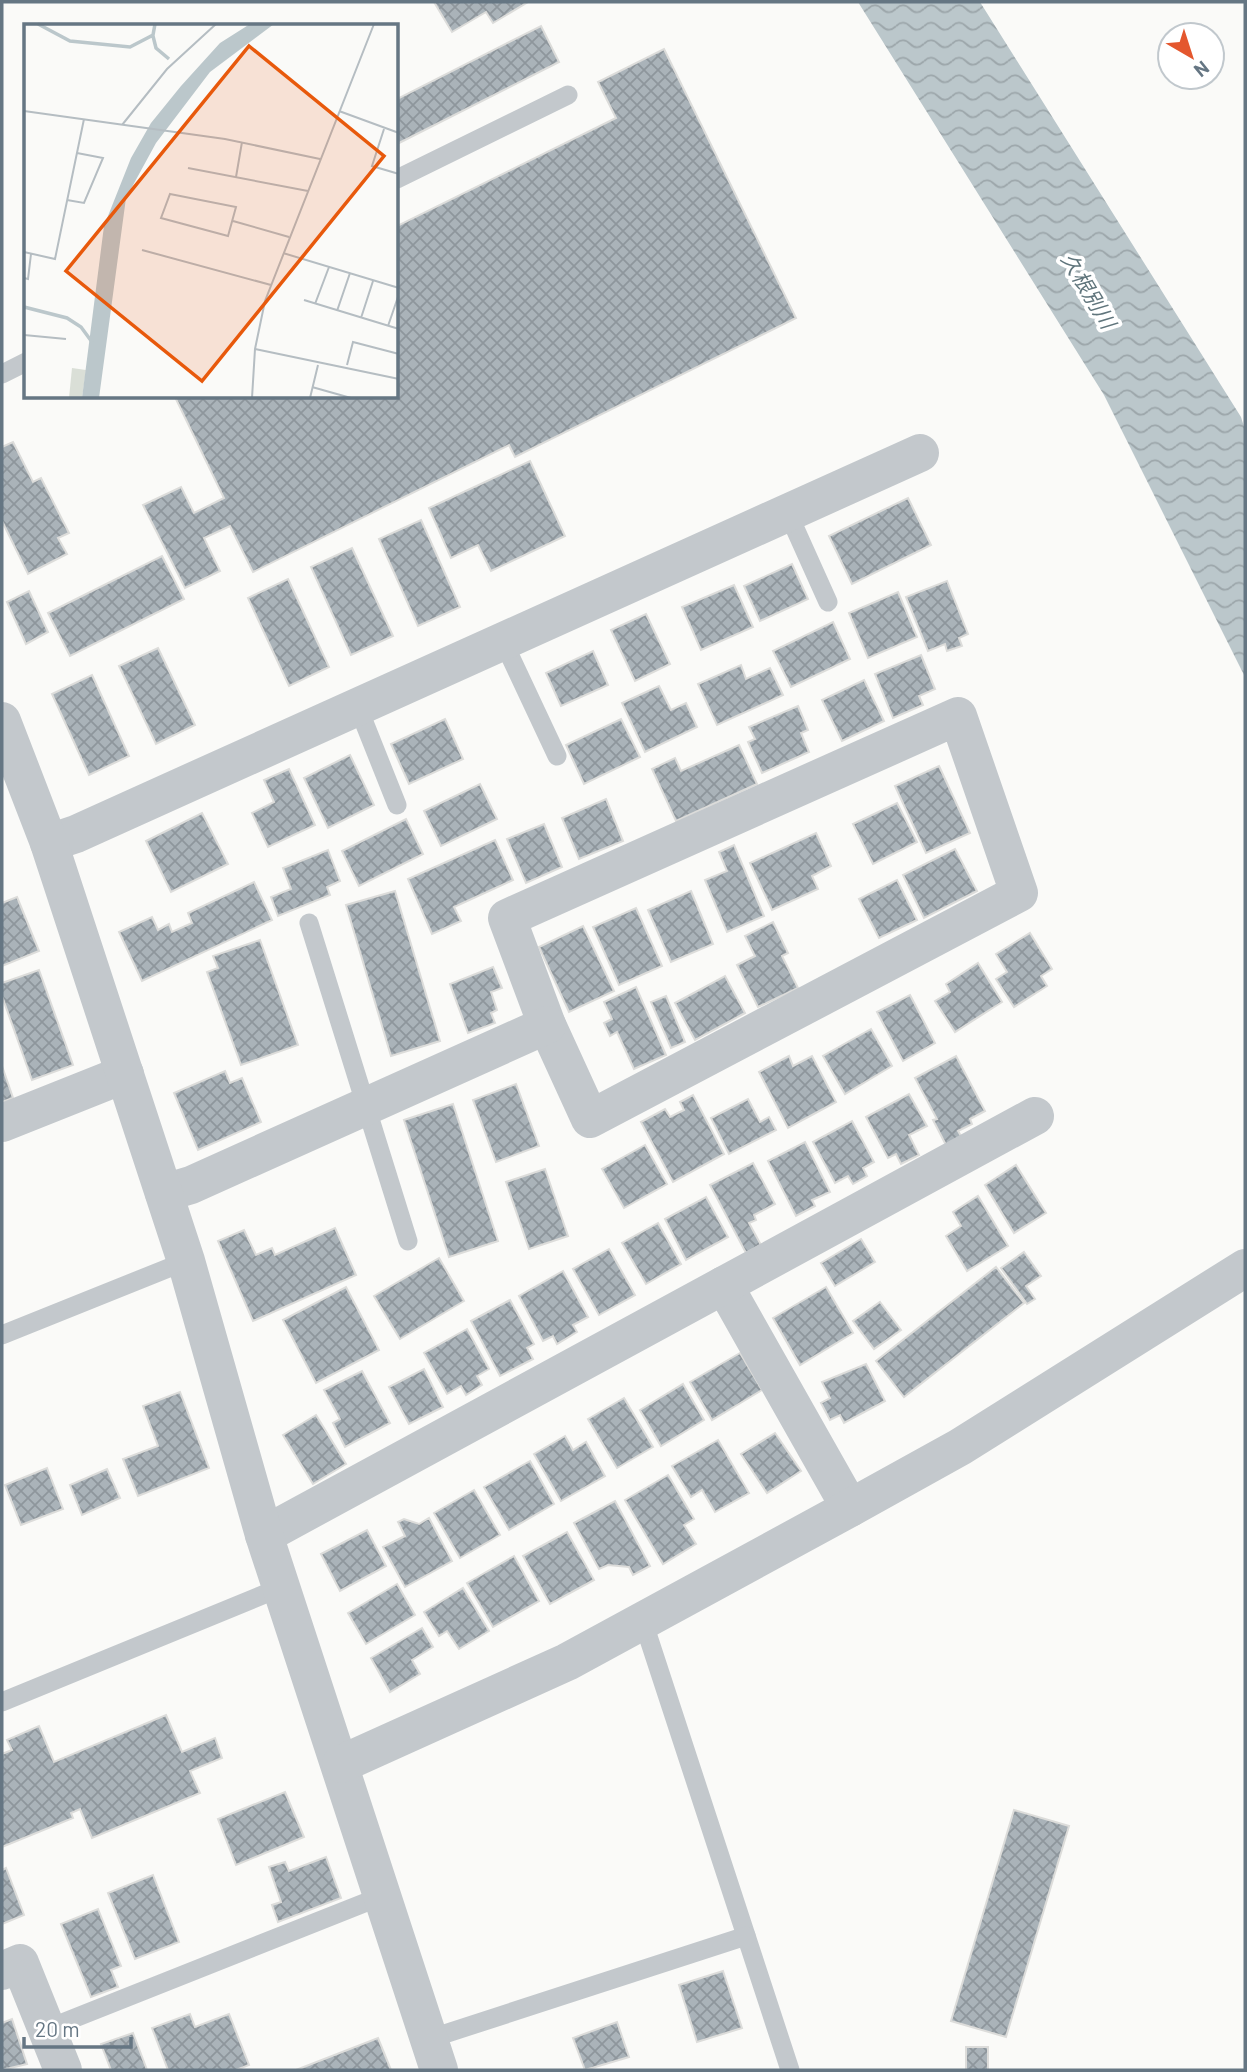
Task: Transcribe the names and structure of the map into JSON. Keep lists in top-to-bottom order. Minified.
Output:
{"water":["久根別川"],"scale_bar":"20 m","north":"bottom right"}
